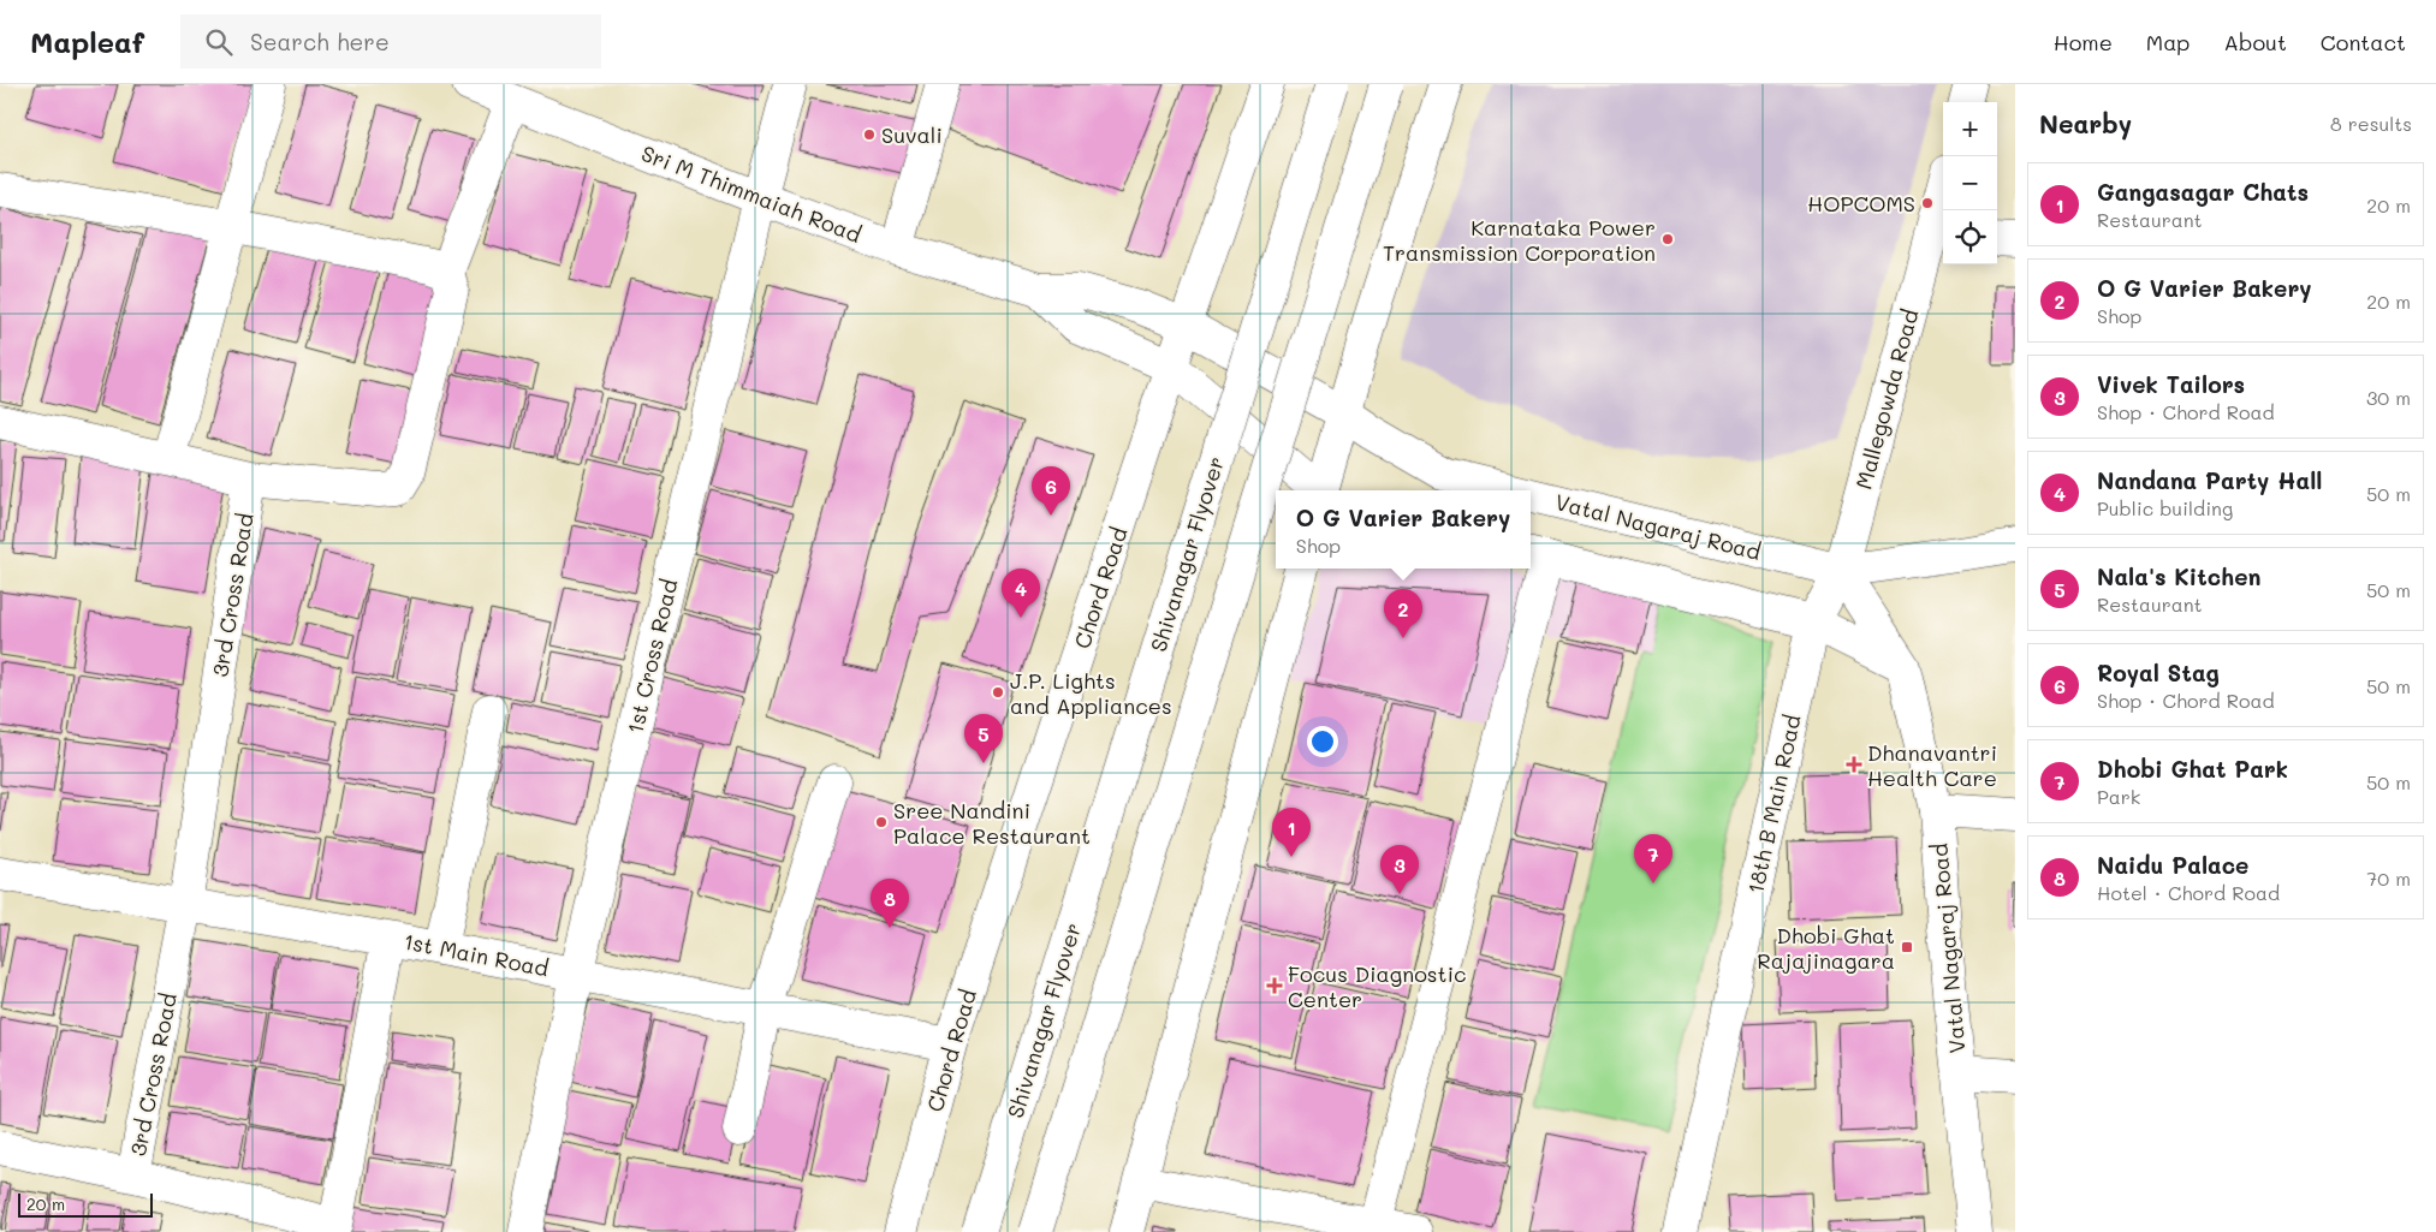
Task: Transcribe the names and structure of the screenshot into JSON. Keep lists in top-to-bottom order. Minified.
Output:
{"streets":{"street":["Sri M Thimmaiah Road","Mallegowda Road","Vatal Nagaraj Road","Shivanagar Flyover","Chord Road","3rd Cross Road","1st Cross Road","18th B Main Road","1st Main Road"]},"crossings":[["Sri M Thimmaiah Road","Vatal Nagaraj Road"],["Sri M Thimmaiah Road","Chord Road"],["Sri M Thimmaiah Road","1st Cross Road"],["Mallegowda Road","Vatal Nagaraj Road"],["Mallegowda Road","18th B Main Road"],["Vatal Nagaraj Road","Chord Road"],["Chord Road","1st Main Road"],["3rd Cross Road","1st Main Road"],["1st Cross Road","1st Main Road"]],"places":{"other":["Suvali","HOPCOMS","Karnataka Power Transmission Corporation","J.P. Lights and Appliances","Sree Nandini Palace Restaurant"],"health":["Dhanavantri Health Care","Focus Diagnostic Center"],"transit":["Dhobi Ghat Rajajinagara"]},"scale_bar":"20 m","page":{"header":"Mapleaf","search":"Search here","nav":["Home","Map","About","Contact"],"heading":["Nearby","8 results"],"map_buttons":["+","−"],"list":[{"mark":"1","name":"Gangasagar Chats","note":"Restaurant","value":"20 m"},{"mark":"2","name":"O G Varier Bakery","note":"Shop","value":"20 m"},{"mark":"3","name":"Vivek Tailors","note":"Shop · Chord Road","value":"30 m"},{"mark":"4","name":"Nandana Party Hall","note":"Public building","value":"50 m"},{"mark":"5","name":"Nala's Kitchen","note":"Restaurant","value":"50 m"},{"mark":"6","name":"Royal Stag","note":"Shop · Chord Road","value":"50 m"},{"mark":"7","name":"Dhobi Ghat Park","note":"Park","value":"50 m"},{"mark":"8","name":"Naidu Palace","note":"Hotel · Chord Road","value":"70 m"}],"pins":["6","4","2","5","1","7","3","8"],"popup":["O G Varier Bakery","Shop"],"scale":"20 m"}}
